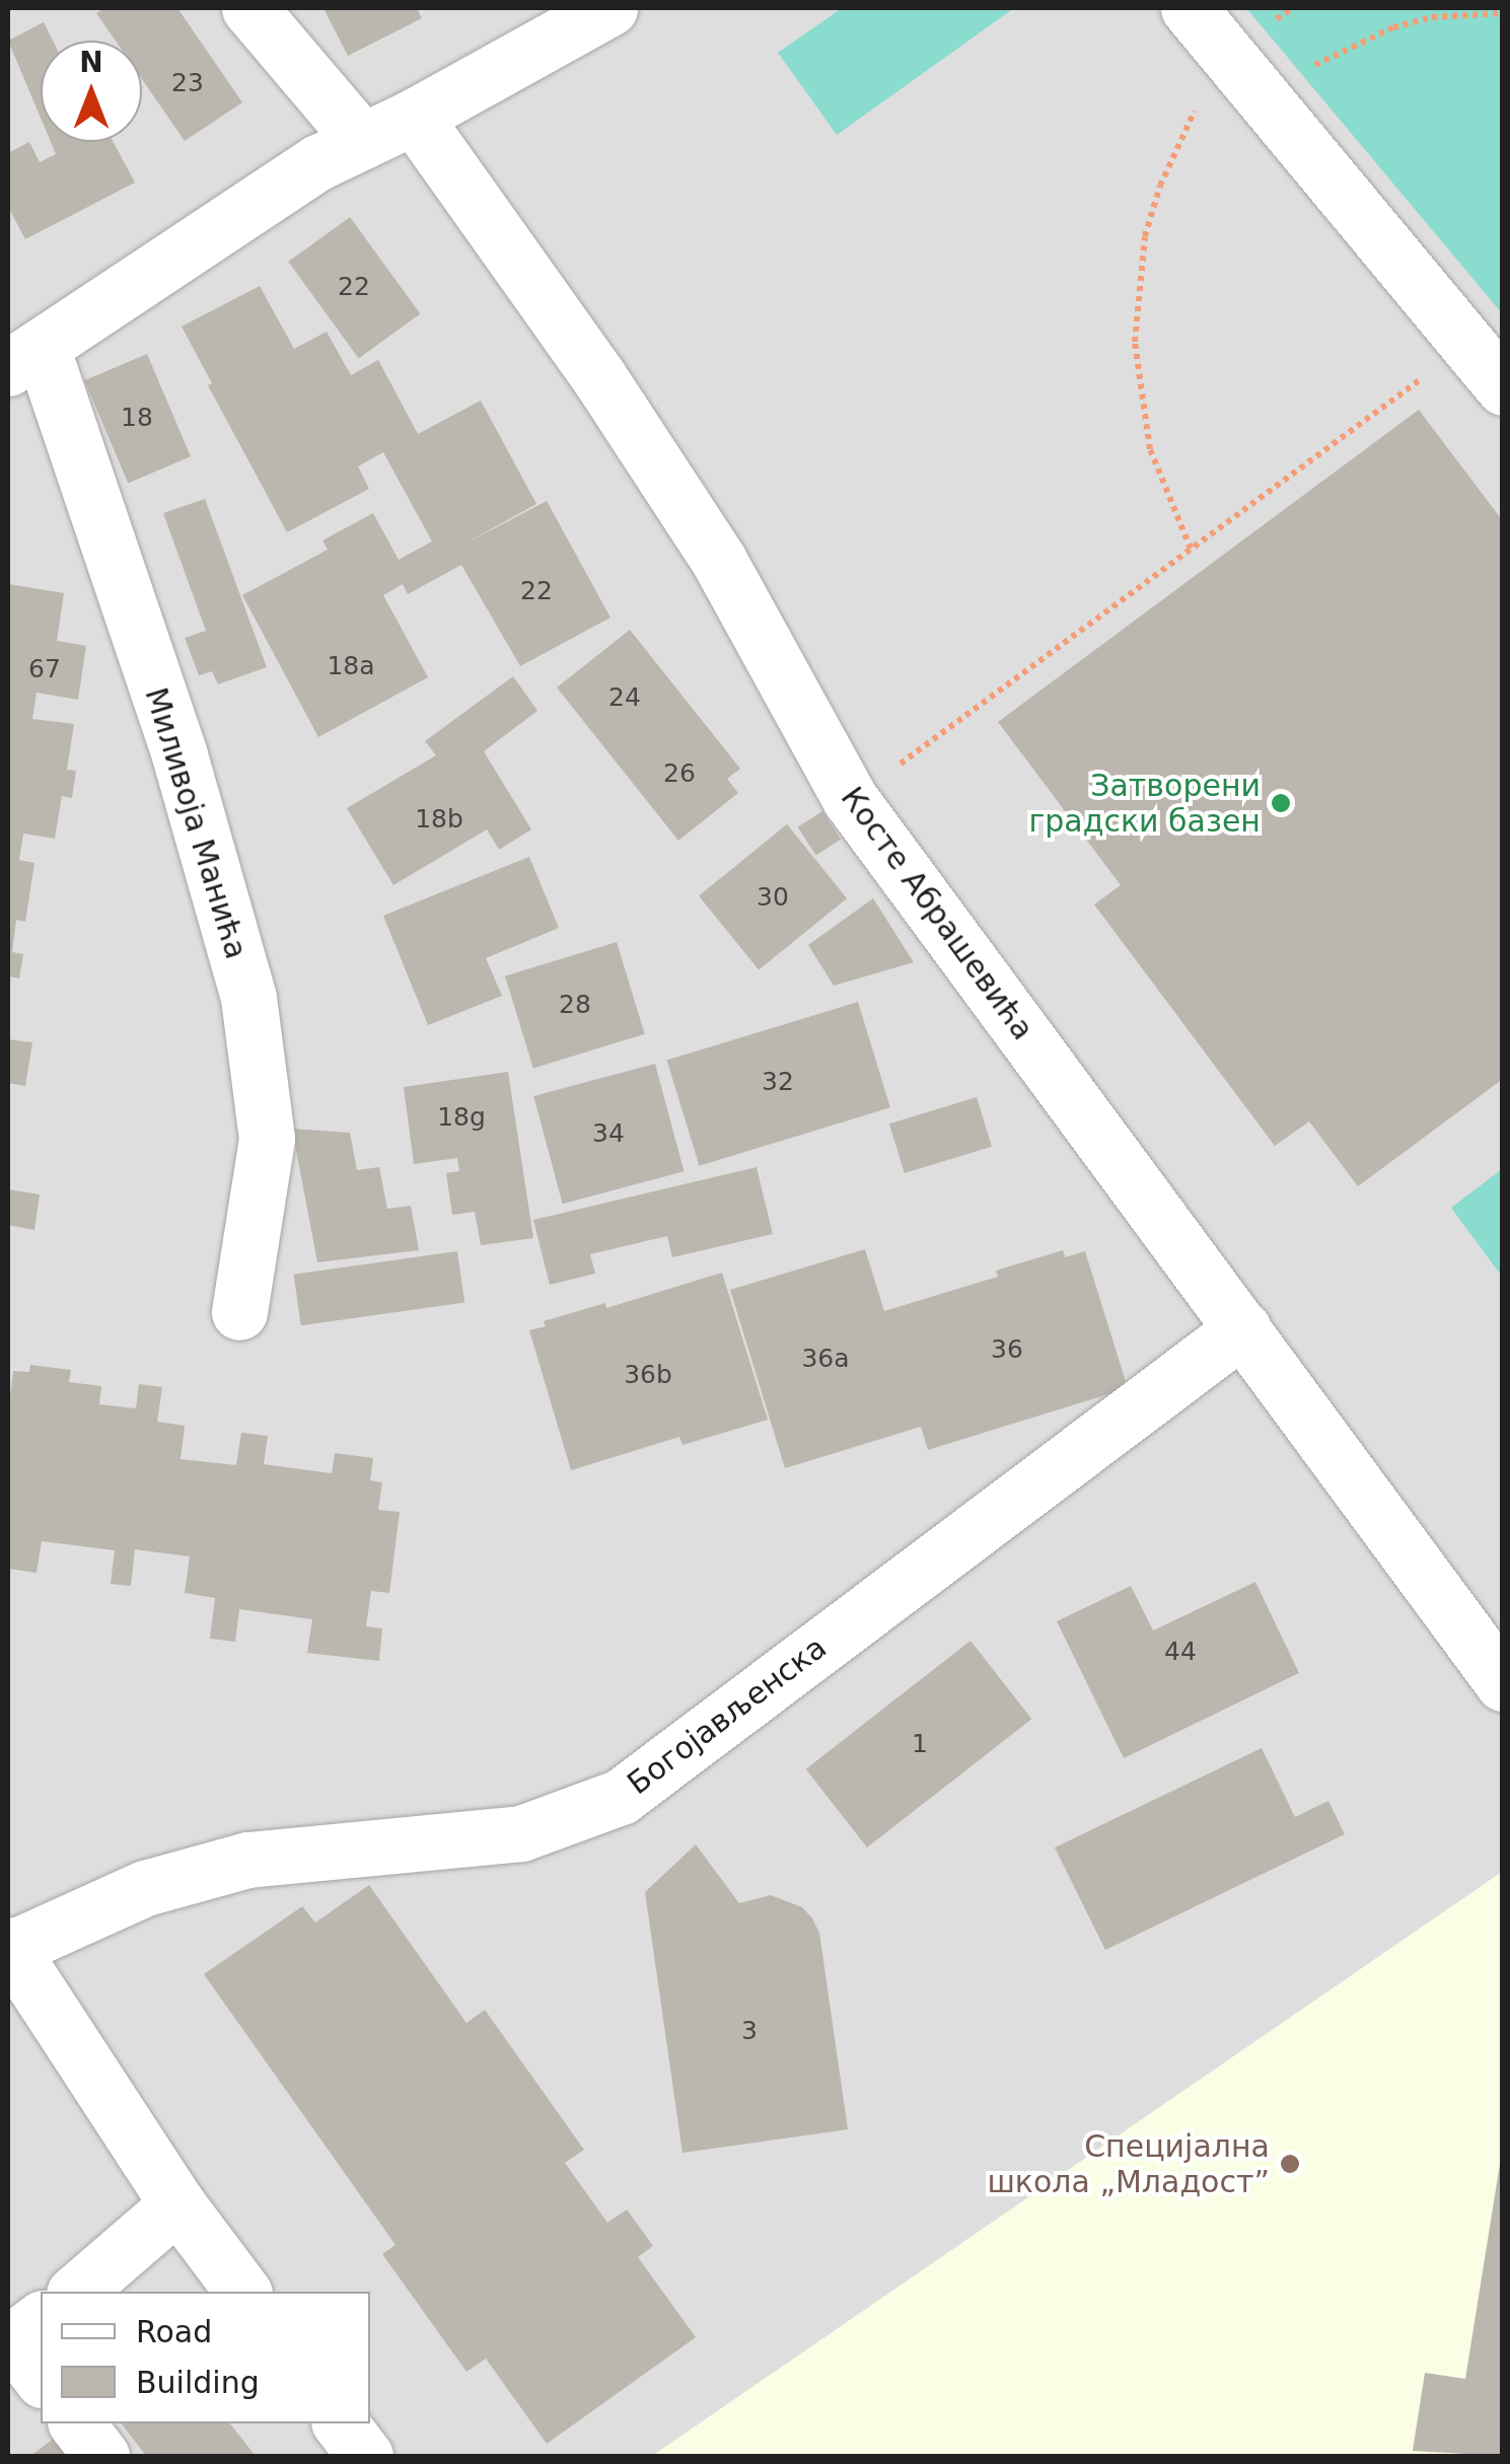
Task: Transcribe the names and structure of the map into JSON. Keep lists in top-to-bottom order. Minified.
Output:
{"streets":{"street":["Миливоја Манића","Косте Абрашевића","Богојављенска"]},"crossings":[["Миливоја Манића","Косте Абрашевића"],["Косте Абрашевића","Богојављенска"]],"places":["Затворени градски базен","Специјална школа „Младост”"],"house_numbers":["23","22","18","22","18a","67","24","26","18b","30","28","32","18g","34","36","36a","36b","44","1","3"],"legend":["Road","Building"],"north":"top"}
